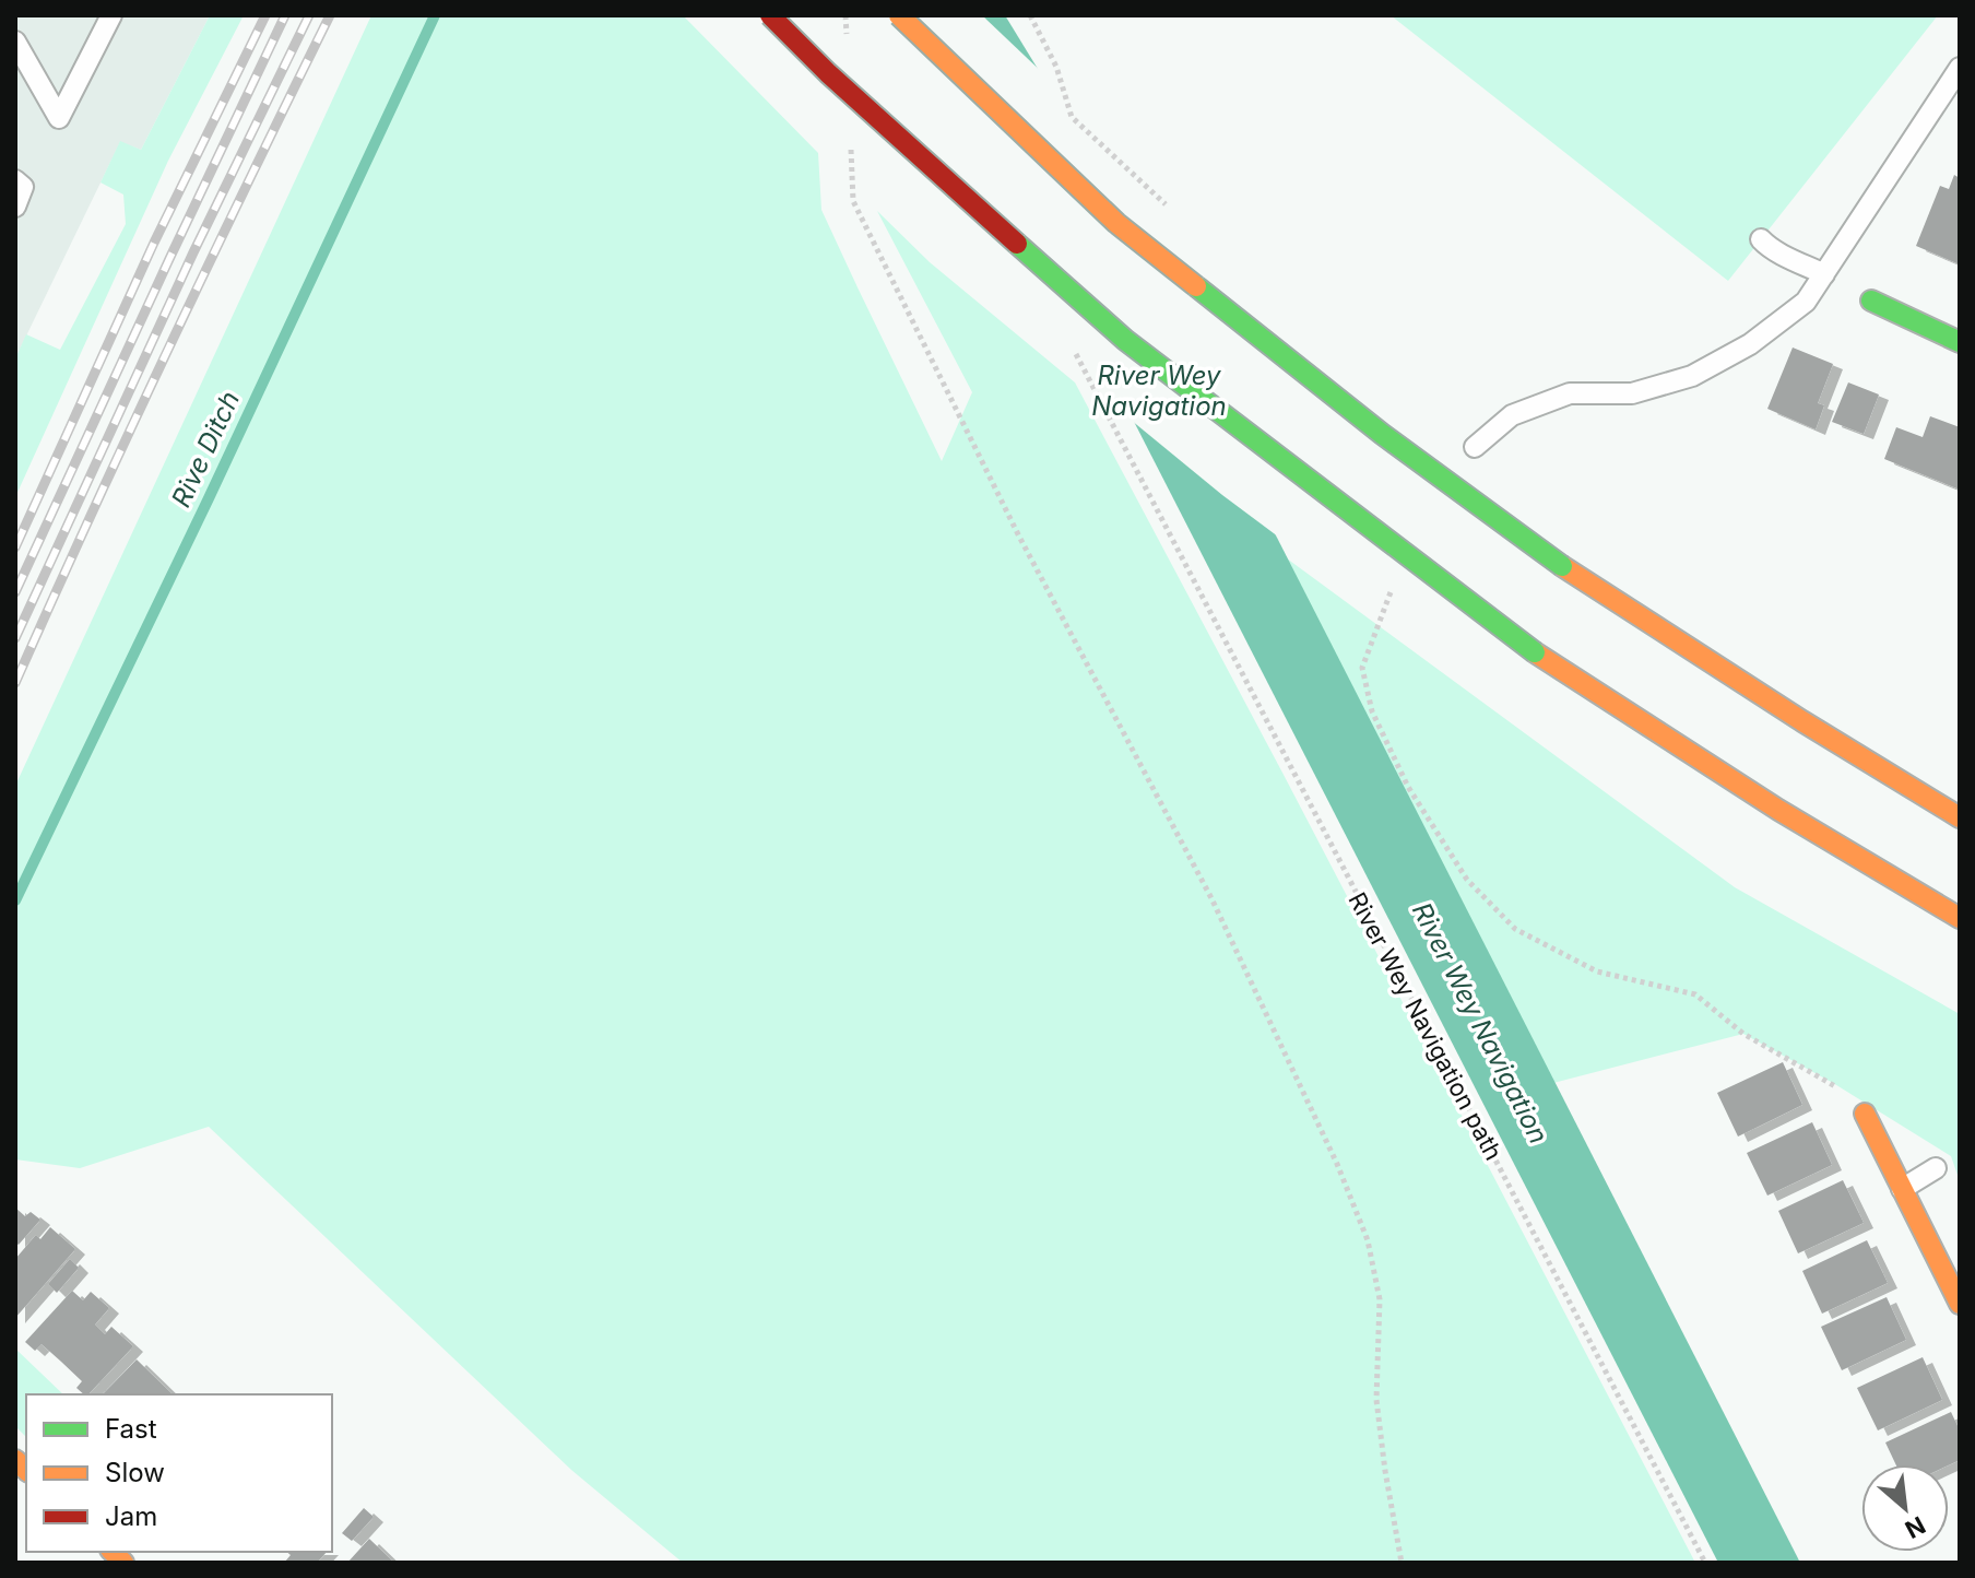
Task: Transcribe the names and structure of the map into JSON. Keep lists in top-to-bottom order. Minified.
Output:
{"streets":{"path":["River Wey Navigation path"]},"water":["River Wey Navigation","Rive Ditch"],"legend":["Fast","Slow","Jam"],"north":"bottom right"}
